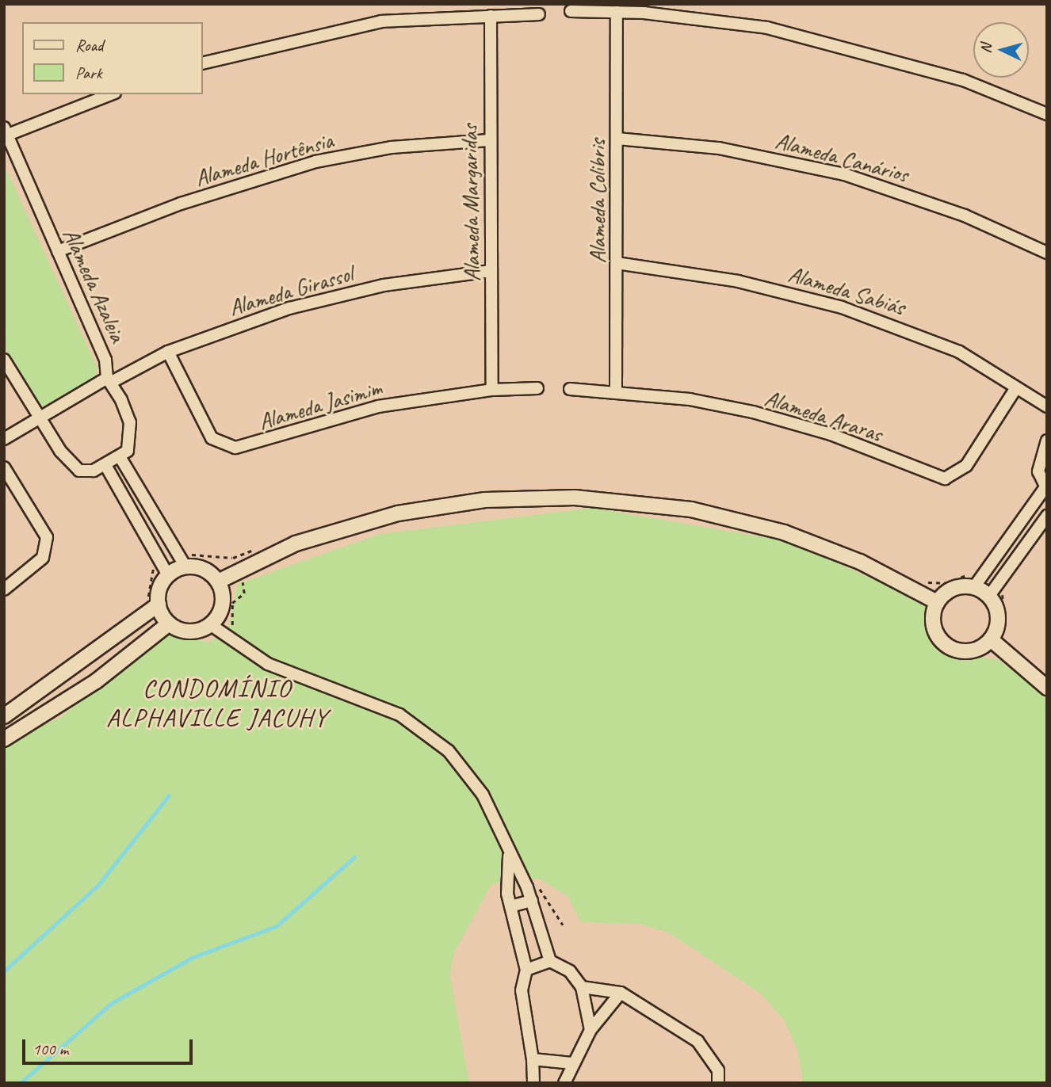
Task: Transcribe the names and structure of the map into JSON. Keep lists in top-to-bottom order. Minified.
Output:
{"streets":{"street":["Alameda Canários","Alameda Hortênsia","Alameda Colibris","Alameda Margaridas","Alameda Azaleia","Alameda Girassol","Alameda Sabiás","Alameda Jasimim","Alameda Araras"]},"crossings":[["Alameda Canários","Alameda Colibris"],["Alameda Hortênsia","Alameda Margaridas"],["Alameda Hortênsia","Alameda Azaleia"],["Alameda Colibris","Alameda Sabiás"],["Alameda Colibris","Alameda Araras"],["Alameda Margaridas","Alameda Girassol"],["Alameda Margaridas","Alameda Jasimim"],["Alameda Azaleia","Alameda Girassol"],["Alameda Girassol","Alameda Jasimim"],["Alameda Sabiás","Alameda Araras"]],"districts":["CONDOMÍNIO ALPHAVILLE JACUHY"],"legend":["Road","Park"],"scale_bar":"100 m","north":"left"}
